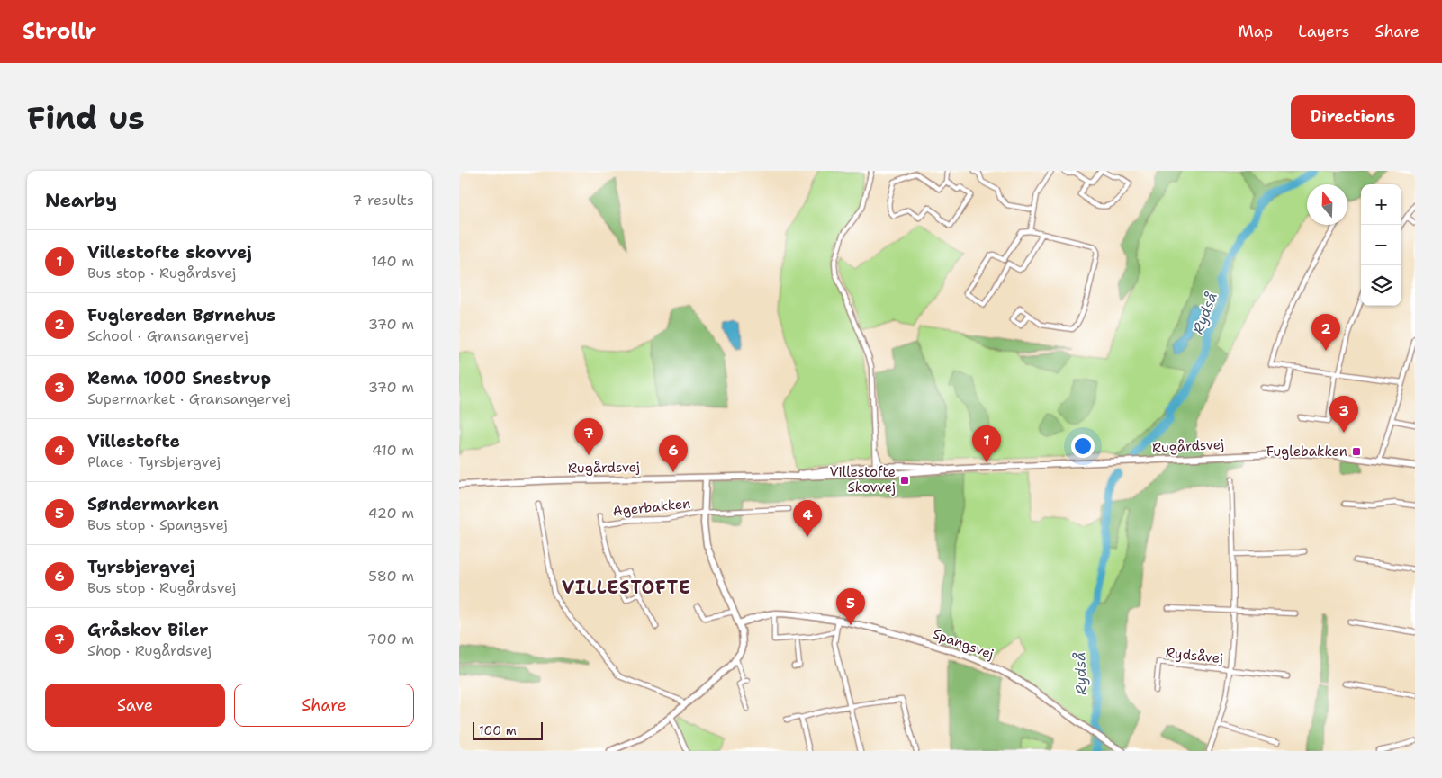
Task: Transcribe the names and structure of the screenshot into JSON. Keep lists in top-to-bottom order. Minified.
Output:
{"streets":{"main road":["Rugårdsvej","Spangsvej"],"street":["Agerbakken","Rydsåvej"]},"districts":["VILLESTOFTE"],"water":["Rydså"],"places":{"transit":["Fuglebakken","Villestofte Skovvej"]},"scale_bar":"100 m","north":"top","page":{"header":"Strollr","nav":["Map","Layers","Share"],"buttons":["Directions",["Save","Share"]],"title":"Find us","heading":["Nearby","7 results"],"map_buttons":["+","−"],"list":[{"mark":"1","name":"Villestofte skovvej","note":"Bus stop · Rugårdsvej","value":"140 m"},{"mark":"2","name":"Fuglereden Børnehus","note":"School · Gransangervej","value":"370 m"},{"mark":"3","name":"Rema 1000 Snestrup","note":"Supermarket · Gransangervej","value":"370 m"},{"mark":"4","name":"Villestofte","note":"Place · Tyrsbjergvej","value":"410 m"},{"mark":"5","name":"Søndermarken","note":"Bus stop · Spangsvej","value":"420 m"},{"mark":"6","name":"Tyrsbjergvej","note":"Bus stop · Rugårdsvej","value":"580 m"},{"mark":"7","name":"Gråskov Biler","note":"Shop · Rugårdsvej","value":"700 m"}],"pins":["2","3","7","1","6","4","5"],"scale":"100 m"}}
